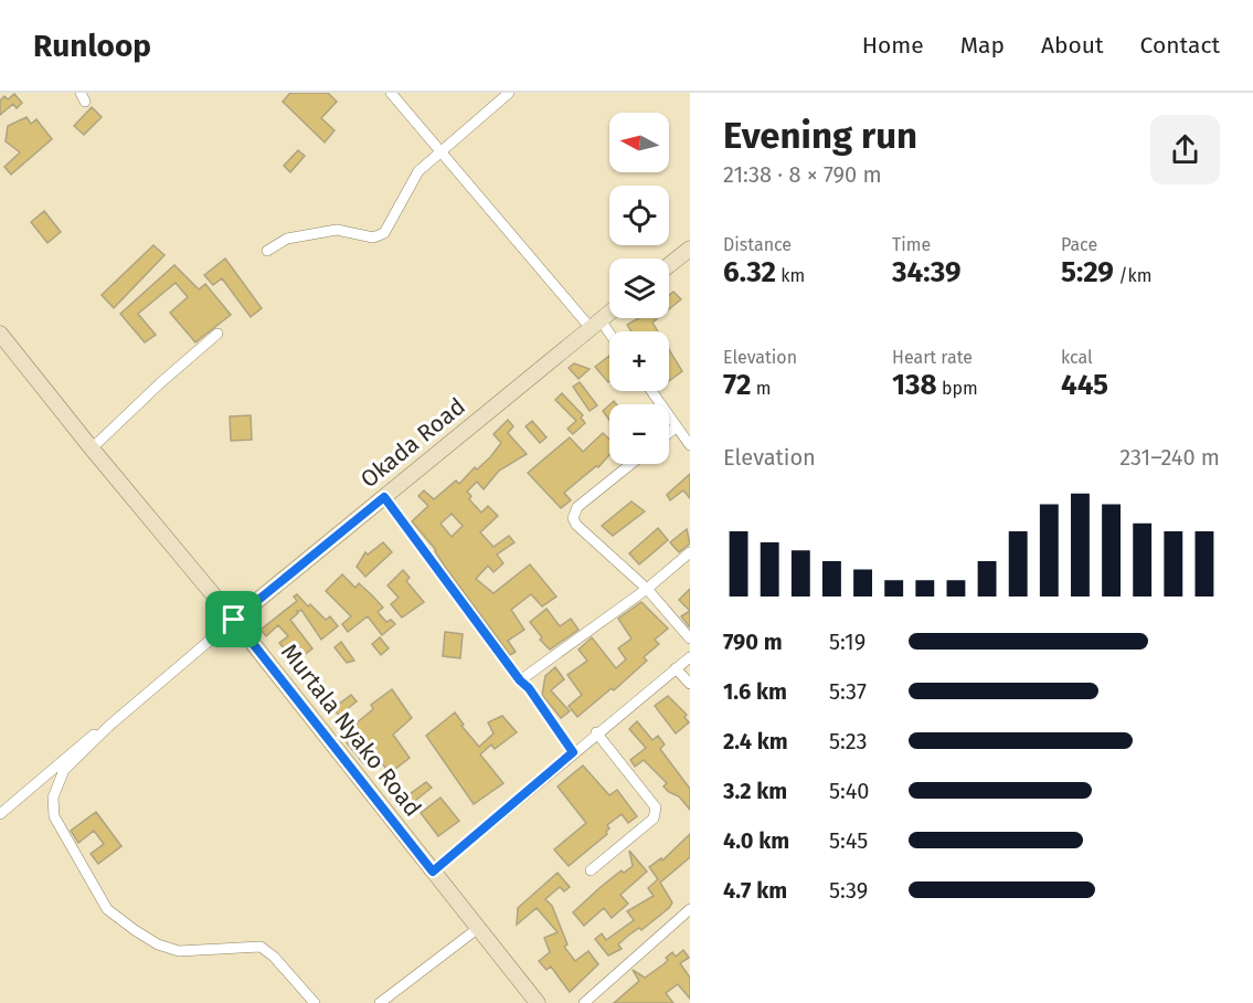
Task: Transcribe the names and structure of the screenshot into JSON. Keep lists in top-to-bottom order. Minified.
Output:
{"streets":{"street":["Okada Road","Murtala Nyako Road"]},"crossings":[["Okada Road","Murtala Nyako Road"]],"north":"left","page":{"header":"Runloop","nav":["Home","Map","About","Contact"],"heading":["Evening run","21:38 · 8 × 790 m"],"map_buttons":["+","−"],"stats":[["Distance","6.32 km"],["Time","34:39"],["Pace","5:29 /km"],["Elevation","72 m"],["Heart rate","138 bpm"],["kcal","445"]],"chart":["Elevation","231–240 m"],"list":[{"name":"790 m","note":"5:19"},{"name":"1.6 km","note":"5:37"},{"name":"2.4 km","note":"5:23"},{"name":"3.2 km","note":"5:40"},{"name":"4.0 km","note":"5:45"},{"name":"4.7 km","note":"5:39"}]}}
